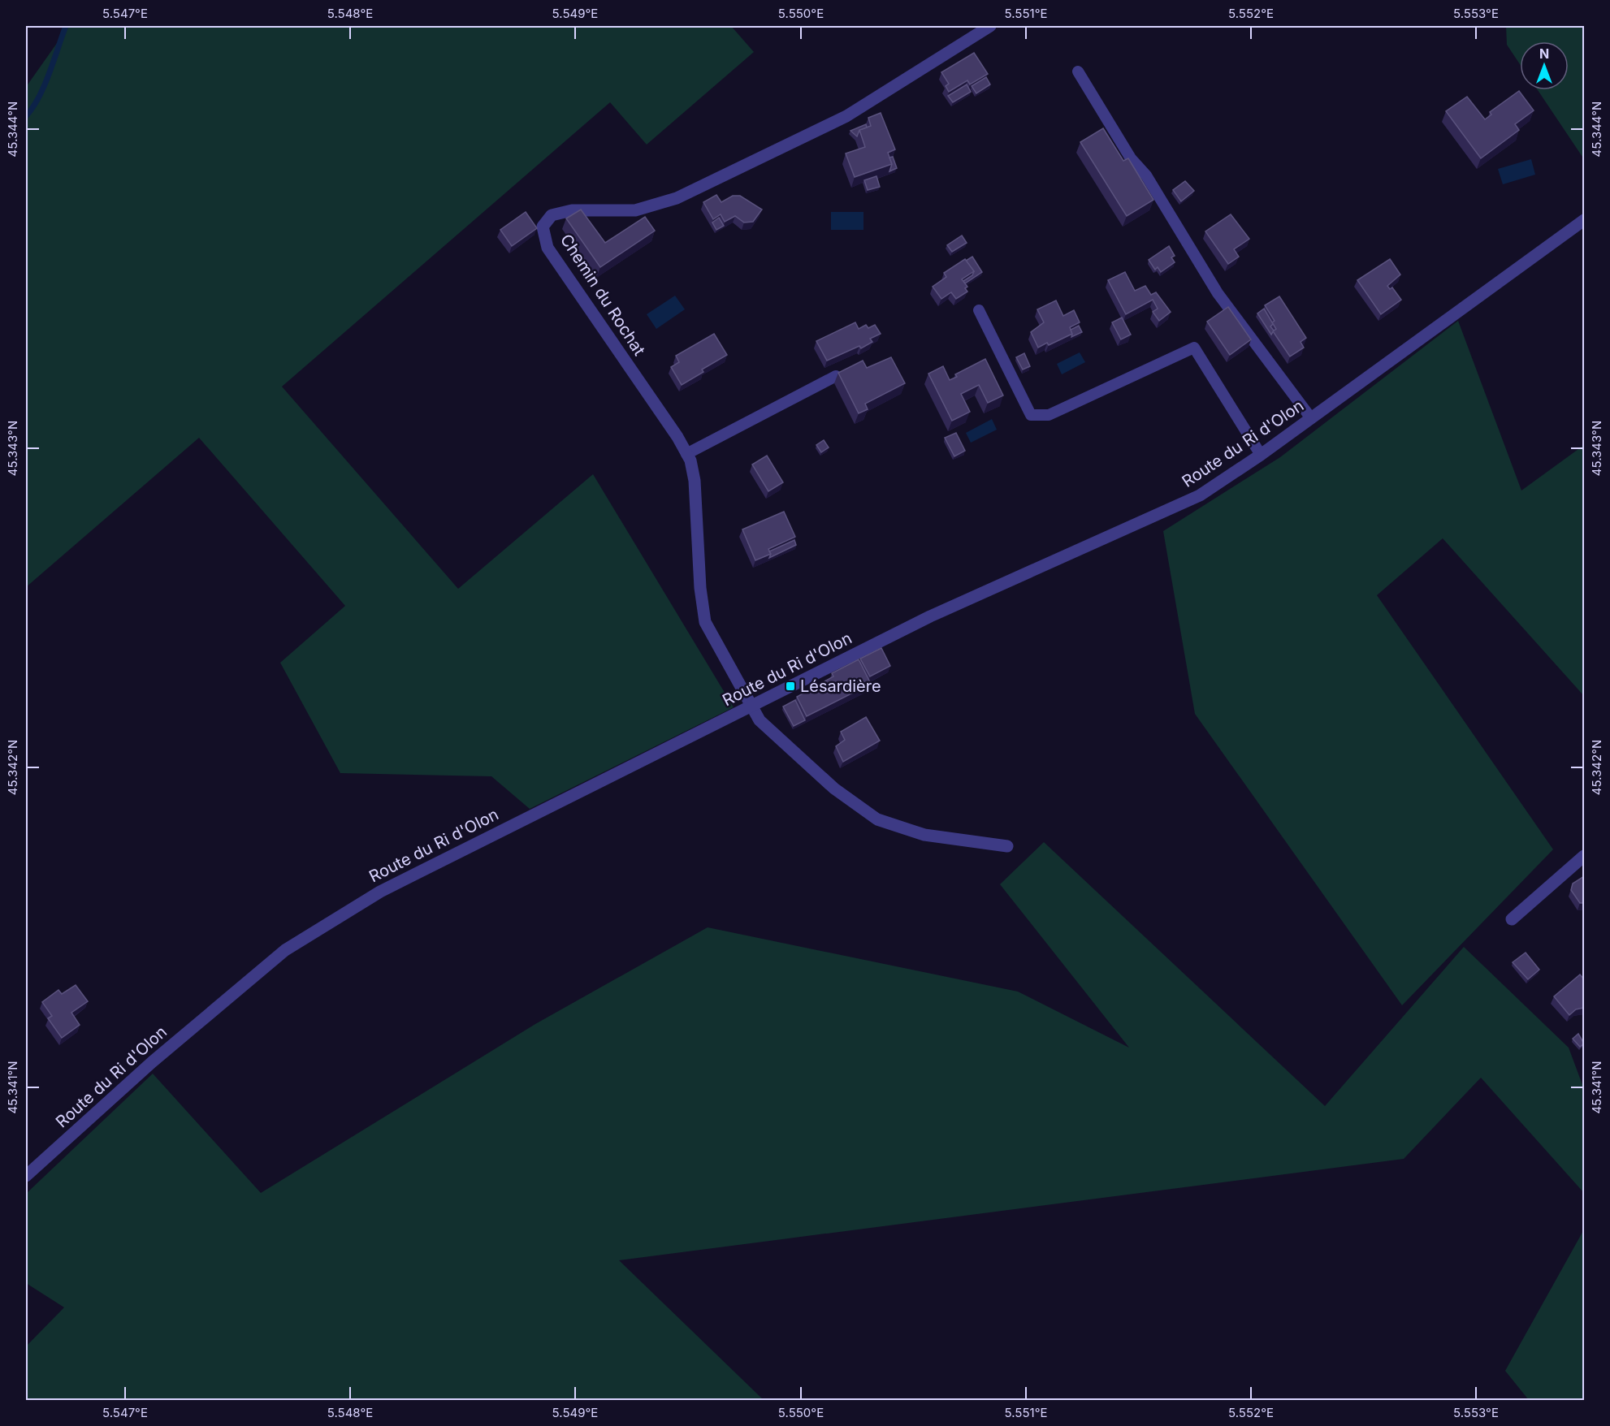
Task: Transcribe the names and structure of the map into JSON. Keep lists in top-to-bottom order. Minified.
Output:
{"streets":{"street":["Chemin du Rochat","Route du Ri d'Olon"]},"crossings":[["Chemin du Rochat","Route du Ri d'Olon"]],"places":{"transit":["Lésardière"]},"north":"top","coordinates":["5.547°E","5.548°E","5.549°E","5.550°E","5.551°E","5.552°E","5.553°E","45.344°N","45.343°N","45.342°N","45.341°N"]}
